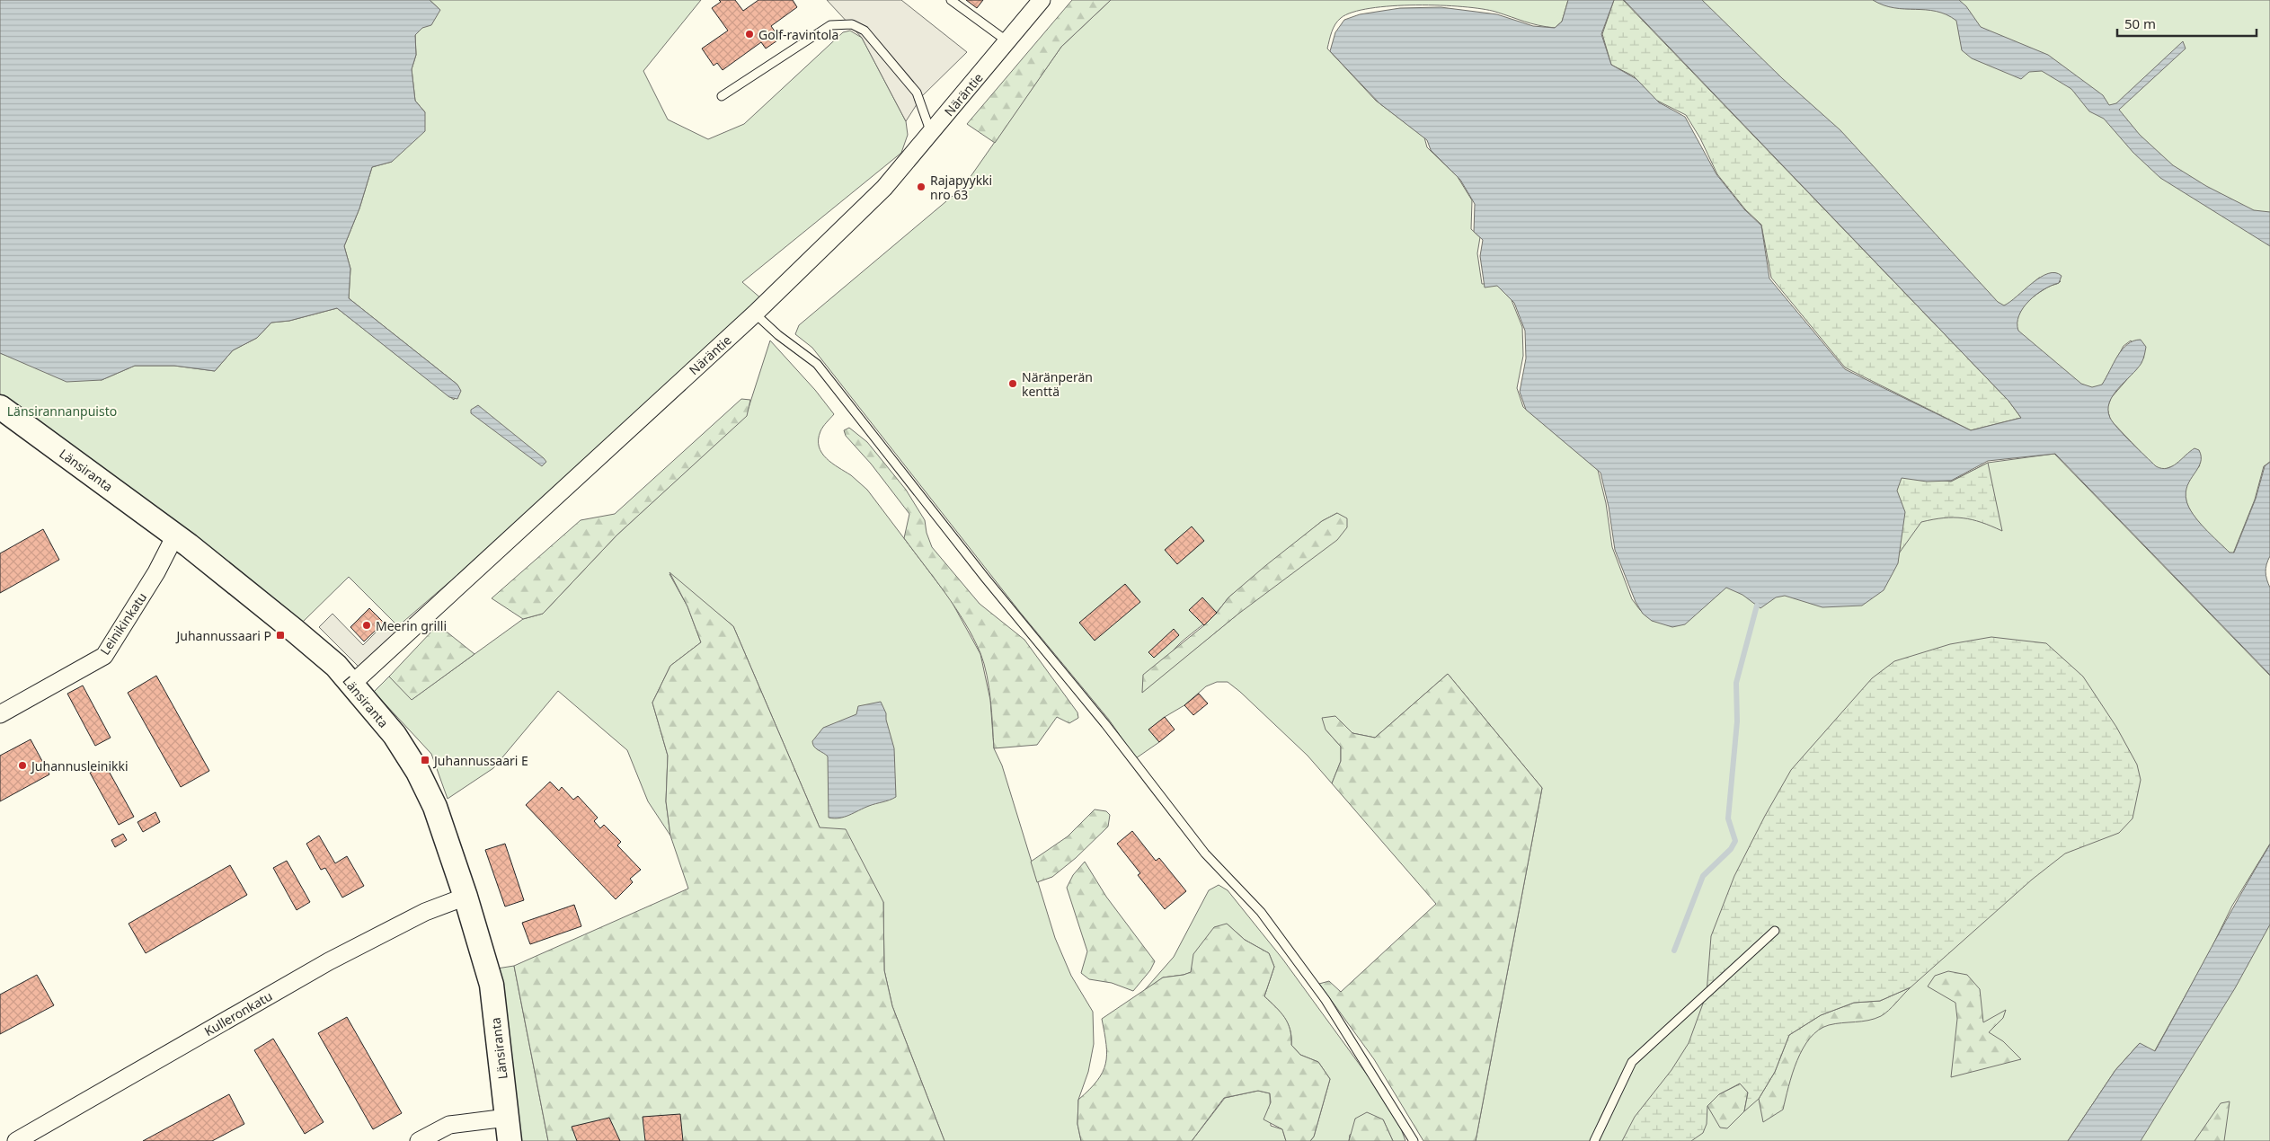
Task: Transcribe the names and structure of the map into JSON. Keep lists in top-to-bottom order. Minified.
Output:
{"streets":{"street":["Näräntie","Länsiranta","Leinikinkatu","Kulleronkatu"]},"crossings":[["Näräntie","Länsiranta"],["Länsiranta","Leinikinkatu"],["Länsiranta","Kulleronkatu"]],"parks":["Länsirannanpuisto"],"places":{"other":["Golf-ravintola","Rajapyykki nro 63","Näränperän kenttä","Meerin grilli","Juhannusleinikki"],"transit":["Juhannussaari P","Juhannussaari E"]},"scale_bar":"50 m"}
